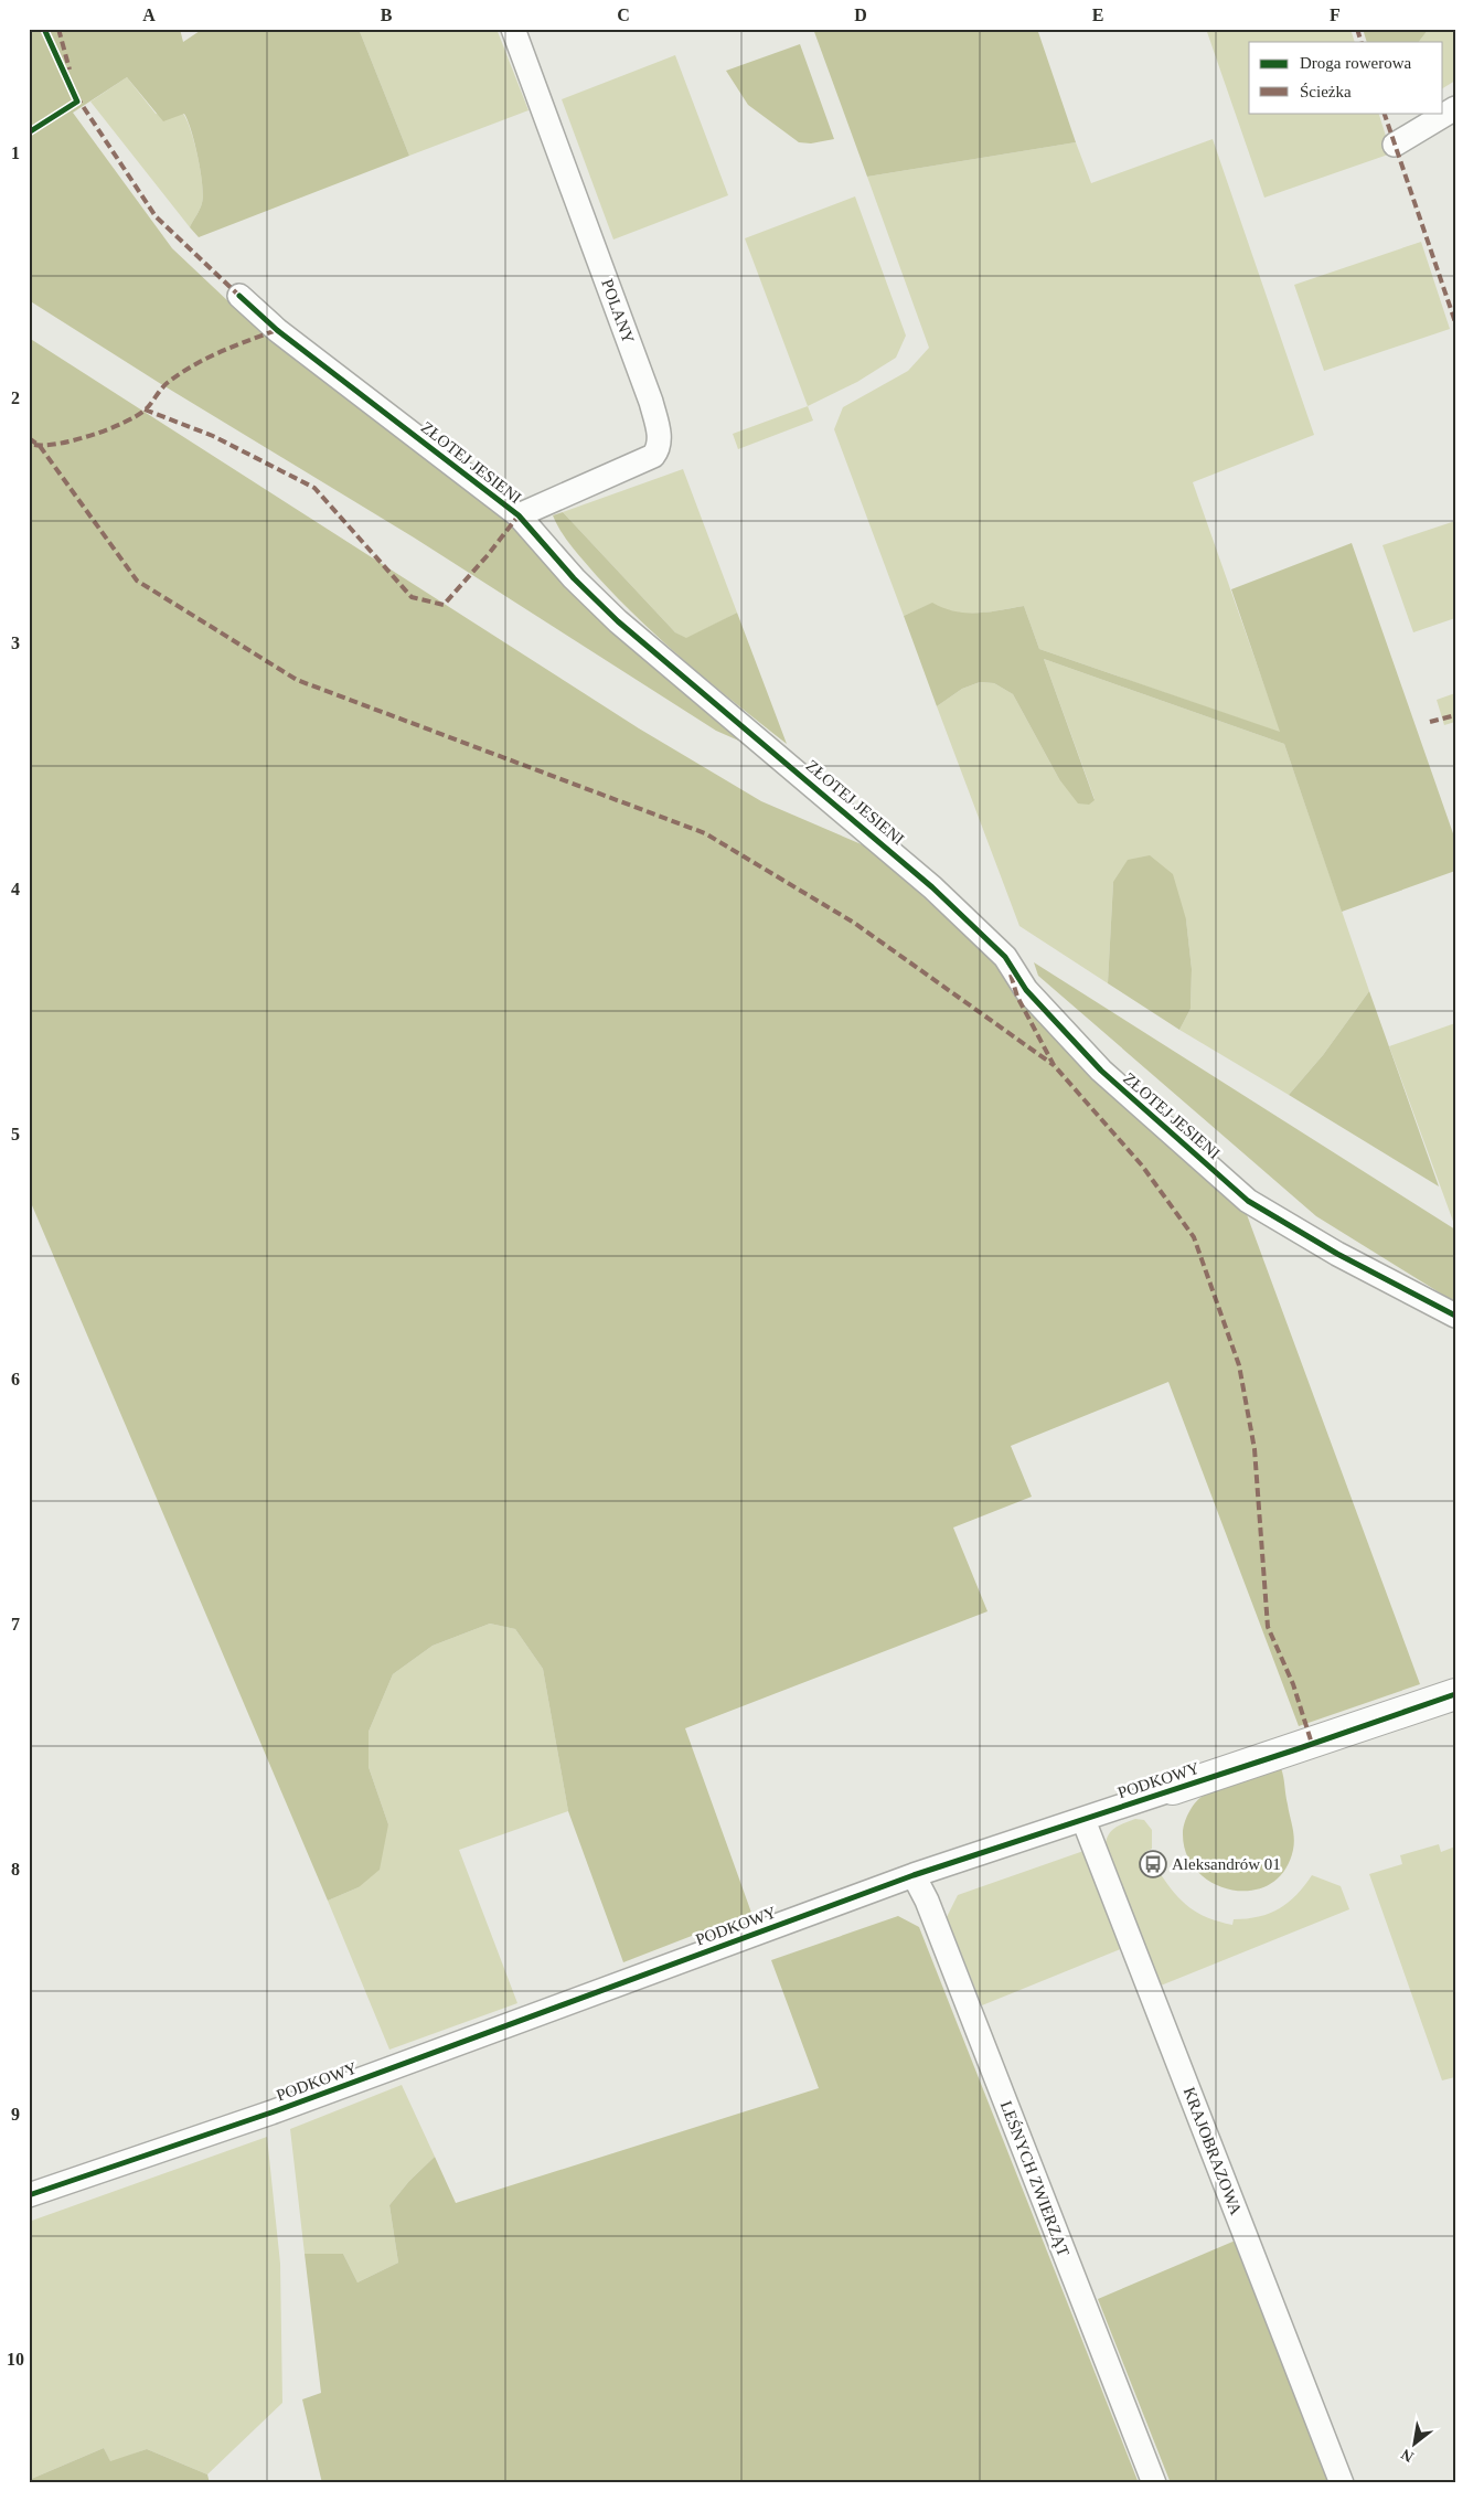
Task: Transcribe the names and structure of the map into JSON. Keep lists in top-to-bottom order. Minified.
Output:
{"streets":{"street":["POLANY","ZŁOTEJ JESIENI","PODKOWY","KRAJOBRAZOWA","LEŚNYCH ZWIERZĄT"]},"crossings":[["POLANY","ZŁOTEJ JESIENI"],["PODKOWY","KRAJOBRAZOWA"],["PODKOWY","LEŚNYCH ZWIERZĄT"]],"places":{"bus stop":["Aleksandrów 01"]},"legend":["Droga rowerowa","Ścieżka"],"north":"bottom left","grid":{"columns":["A","B","C","D","E","F"],"rows":["1","2","3","4","5","6","7","8","9","10"]}}
